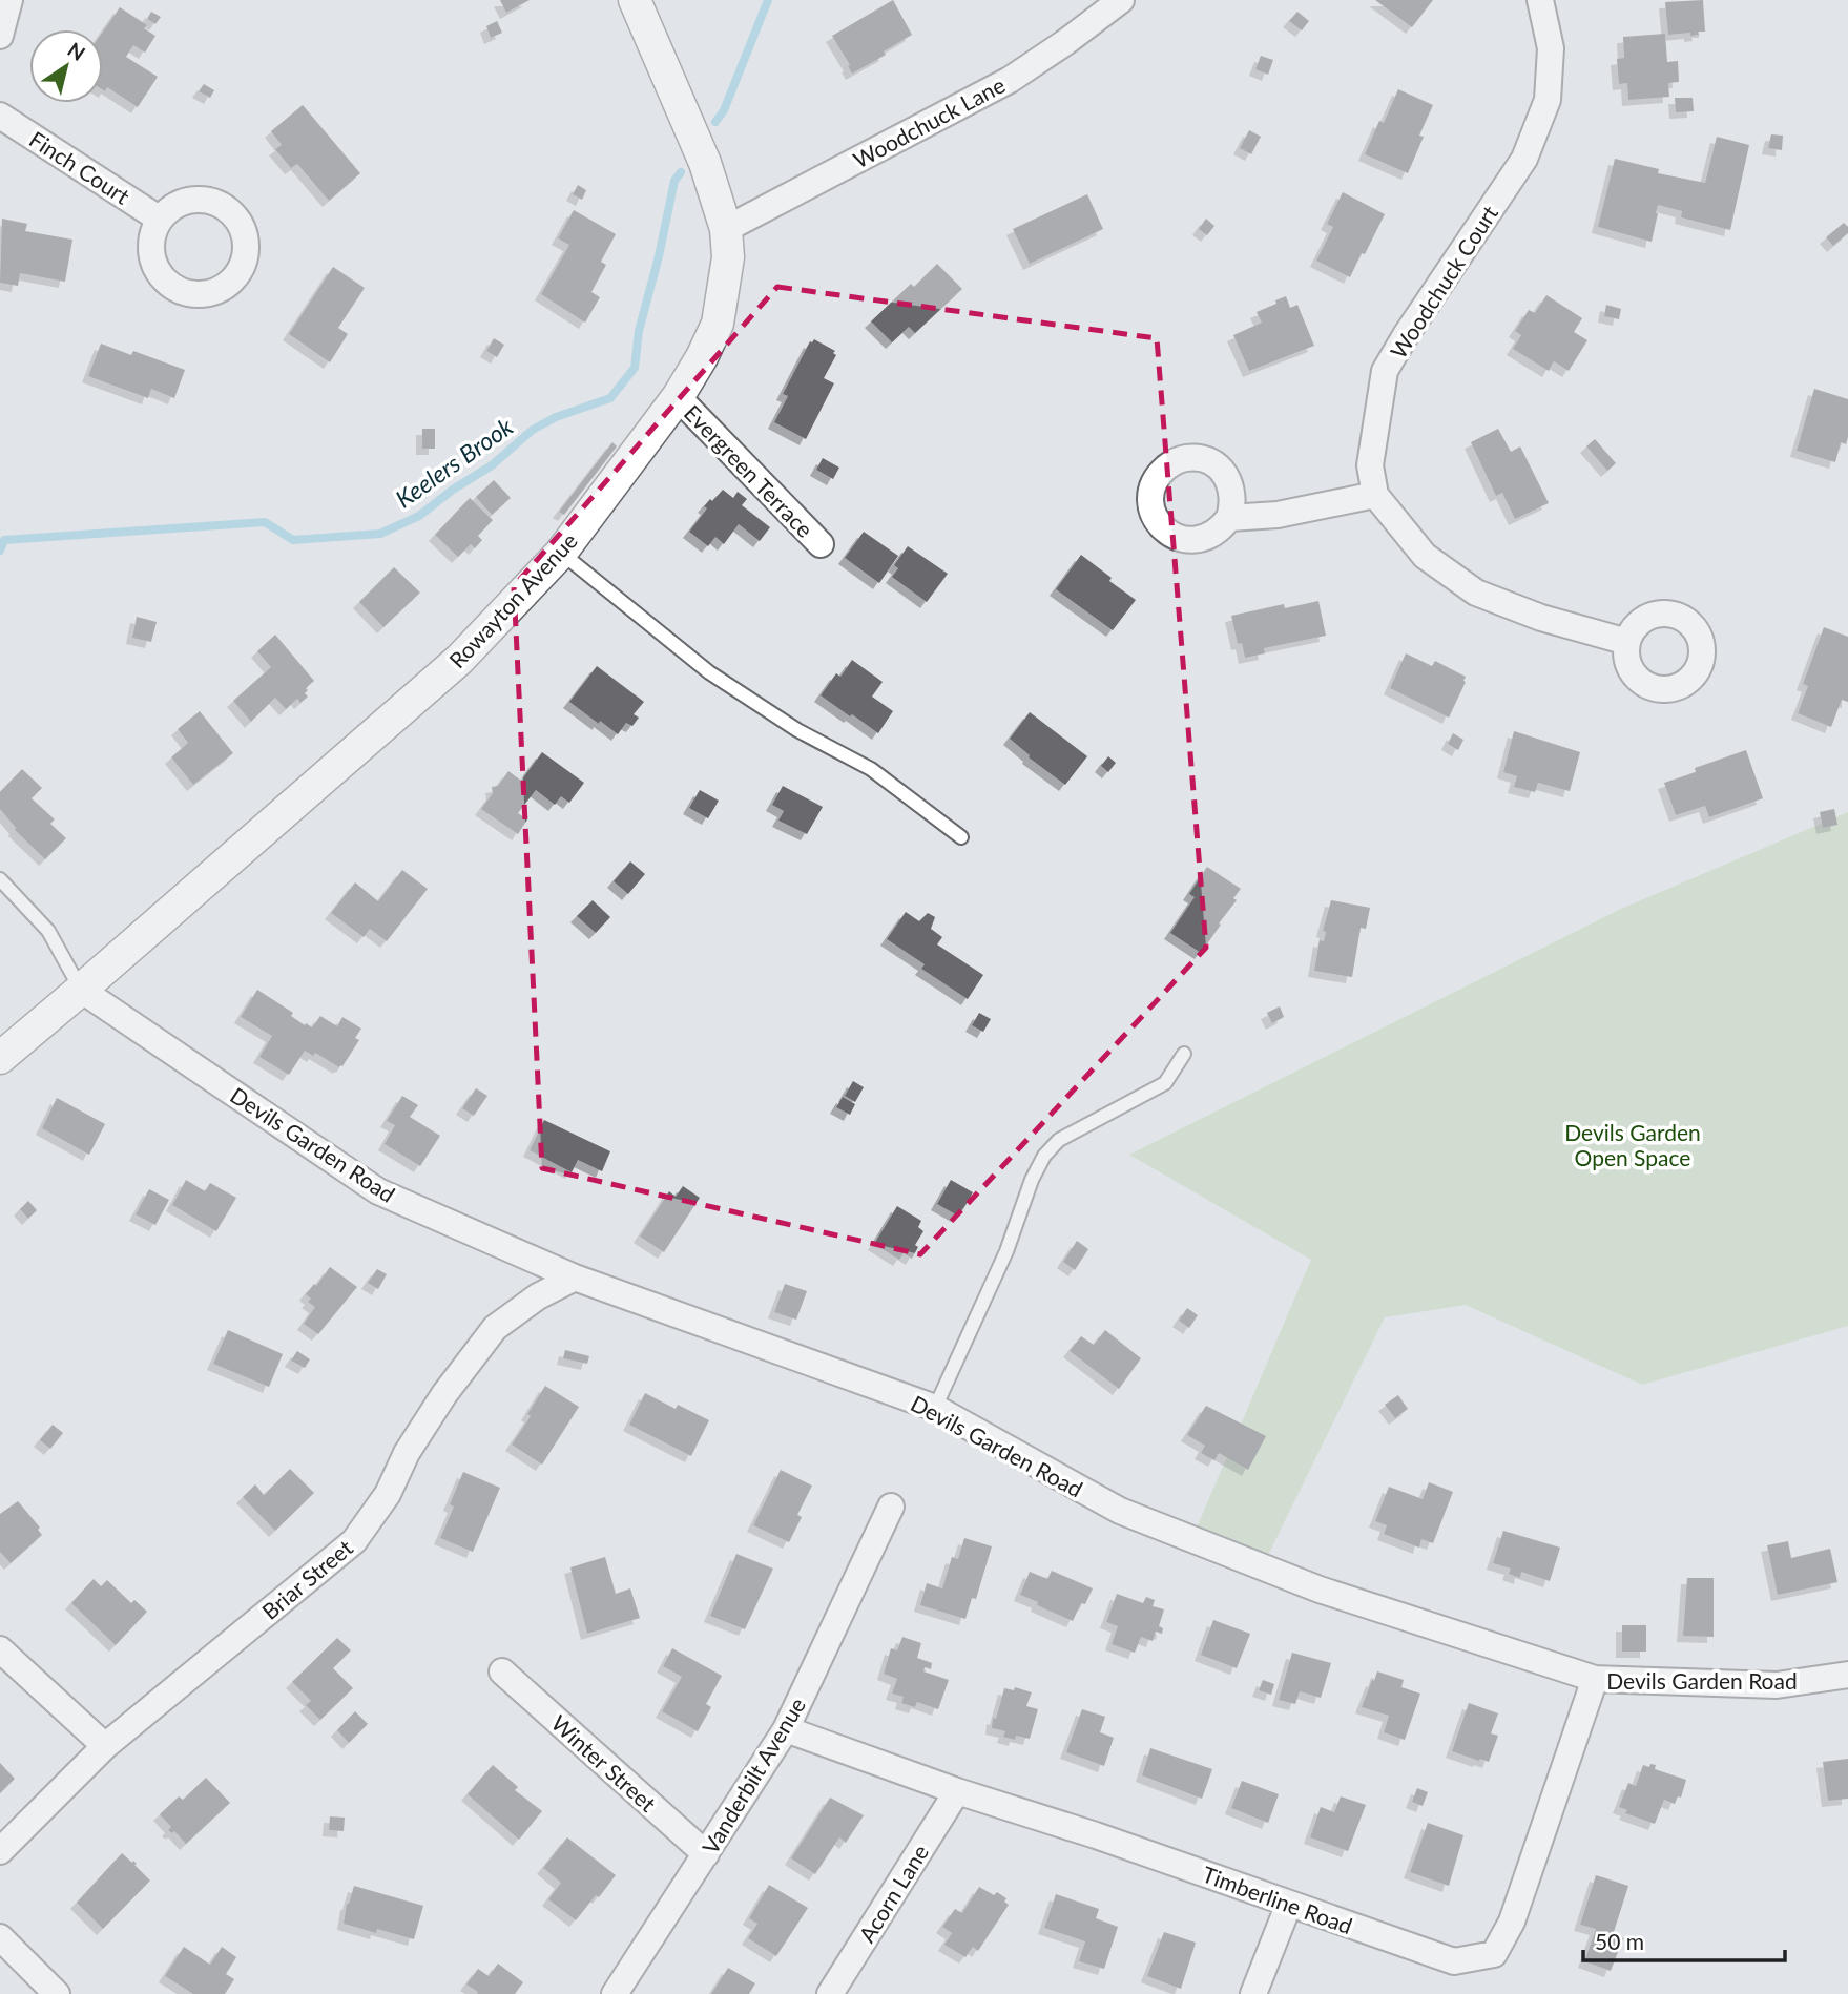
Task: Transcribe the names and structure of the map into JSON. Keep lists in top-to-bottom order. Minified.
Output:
{"streets":{"street":["Woodchuck Lane","Finch Court","Woodchuck Court","Evergreen Terrace","Rowayton Avenue","Devils Garden Road","Briar Street","Winter Street","Vanderbilt Avenue","Acorn Lane","Timberline Road"]},"crossings":[["Woodchuck Lane","Rowayton Avenue"],["Evergreen Terrace","Rowayton Avenue"],["Rowayton Avenue","Devils Garden Road"],["Devils Garden Road","Briar Street"],["Devils Garden Road","Timberline Road"],["Winter Street","Vanderbilt Avenue"],["Vanderbilt Avenue","Timberline Road"],["Acorn Lane","Timberline Road"]],"water":["Keelers Brook"],"parks":["Devils Garden Open Space"],"scale_bar":"50 m","north":"top right"}
